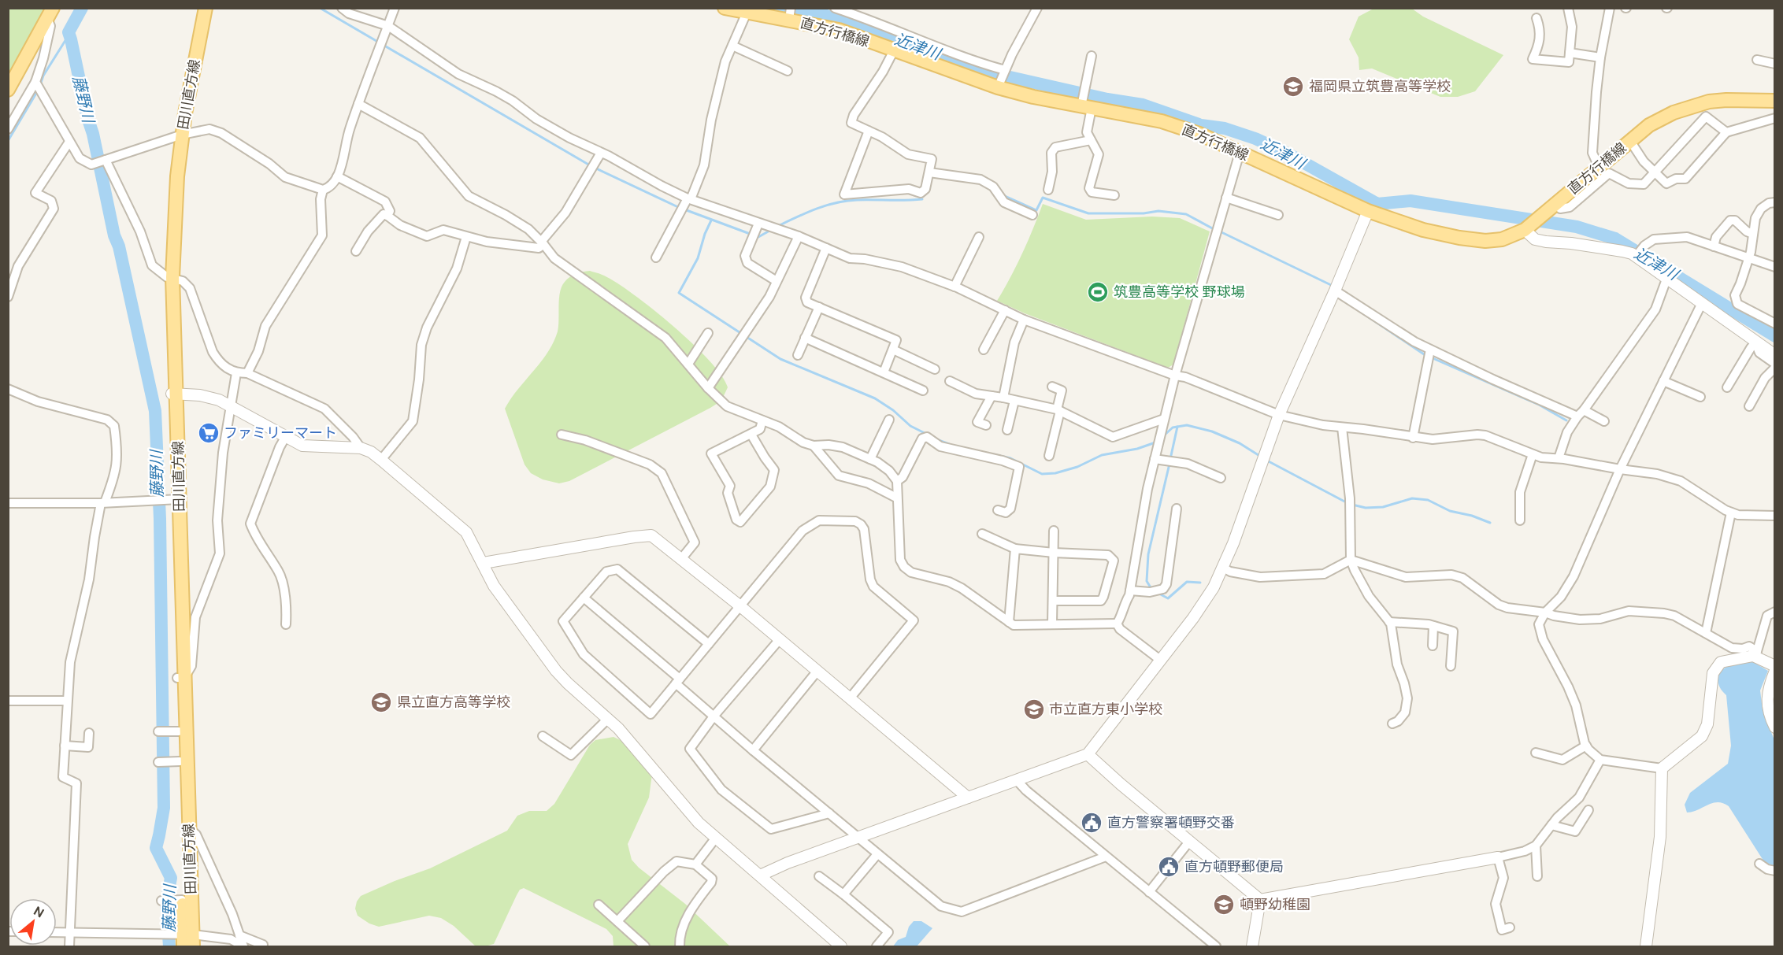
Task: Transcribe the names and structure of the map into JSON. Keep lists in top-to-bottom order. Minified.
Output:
{"streets":{"main road":["直方行橋線","田川直方線"]},"water":["近津川","藤野川"],"places":{"school or university":["福岡県立筑豊高等学校","県立直方高等学校","市立直方東小学校","頓野幼稚園"],"sports":["筑豊高等学校 野球場"],"supermarket":["ファミリーマート"],"public building":["直方警察署頓野交番","直方頓野郵便局"]},"north":"top right"}
